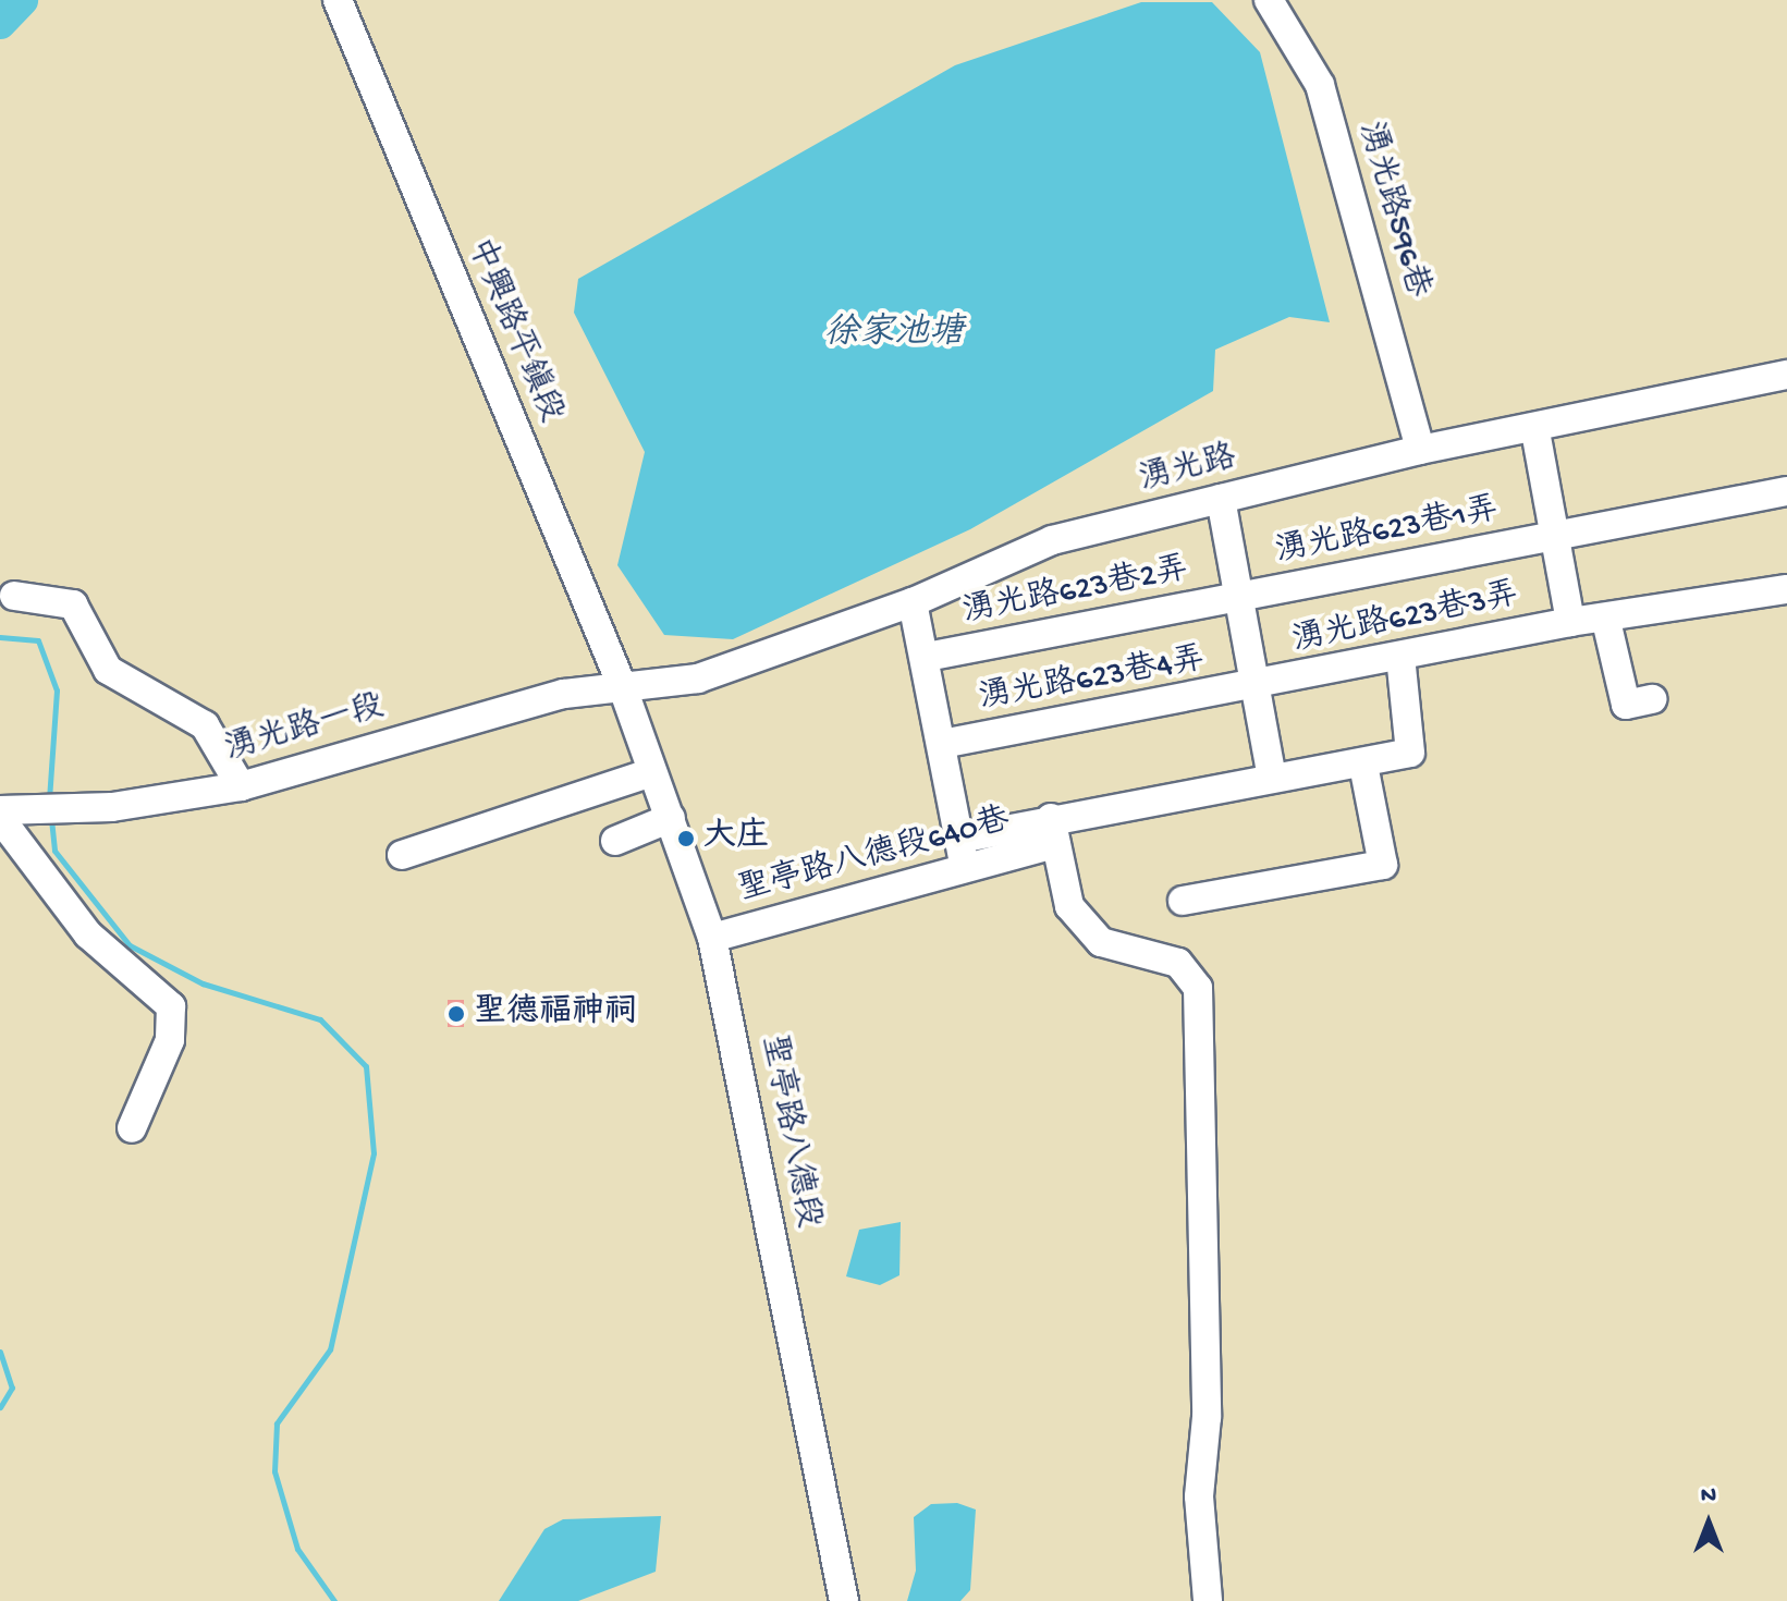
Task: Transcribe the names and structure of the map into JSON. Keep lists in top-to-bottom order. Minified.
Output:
{"streets":{"street":["湧光路596巷","中興路平鎮段","湧光路","湧光路623巷1弄","湧光路623巷2弄","湧光路623巷3弄","湧光路623巷4弄","湧光路一段","聖亭路八德段640巷","聖亭路八德段"]},"crossings":[["湧光路596巷","湧光路"],["中興路平鎮段","湧光路"],["中興路平鎮段","湧光路一段"],["中興路平鎮段","聖亭路八德段"],["湧光路","湧光路一段"],["湧光路","聖亭路八德段"],["湧光路623巷1弄","湧光路623巷2弄"],["湧光路623巷3弄","湧光路623巷4弄"],["湧光路一段","聖亭路八德段"],["聖亭路八德段640巷","聖亭路八德段"]],"water":["徐家池塘"],"places":["大庄","聖德福神祠"],"north":"top"}
